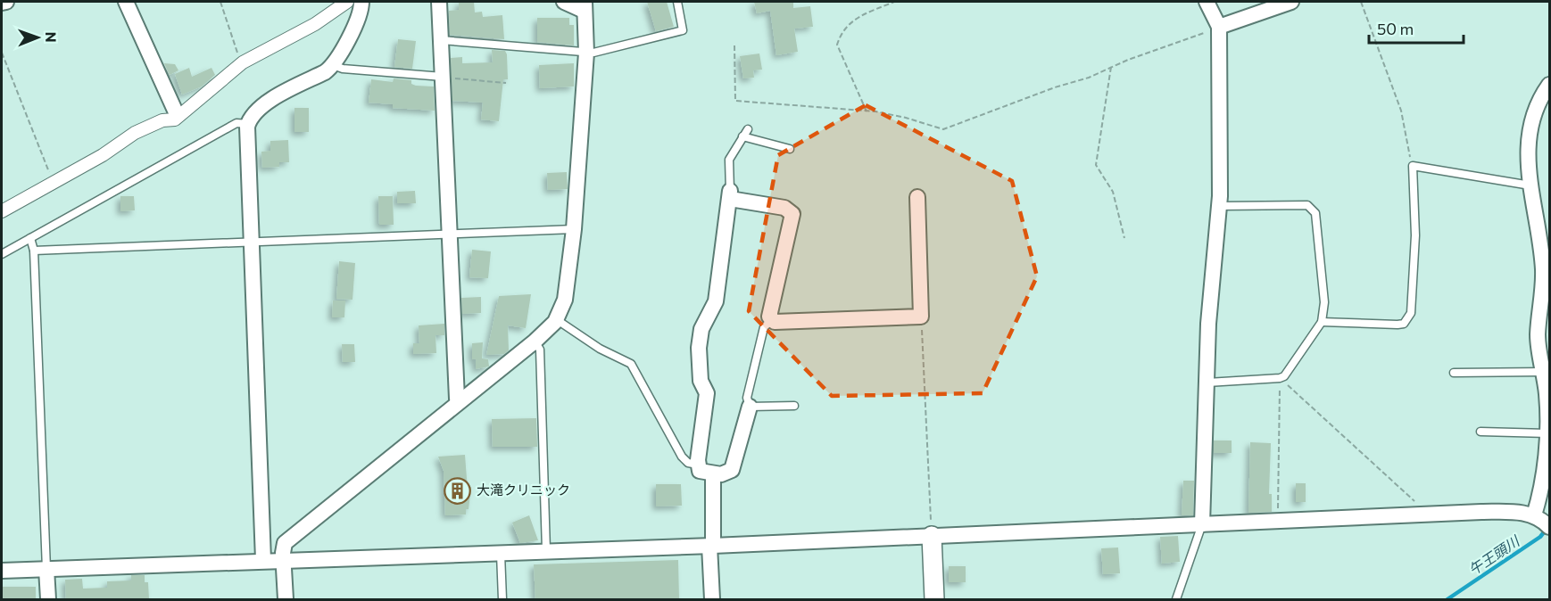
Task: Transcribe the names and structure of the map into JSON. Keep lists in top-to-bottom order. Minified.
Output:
{"water":["午王頭川"],"places":{"building":["大滝クリニック"]},"scale_bar":"50 m","north":"right"}
